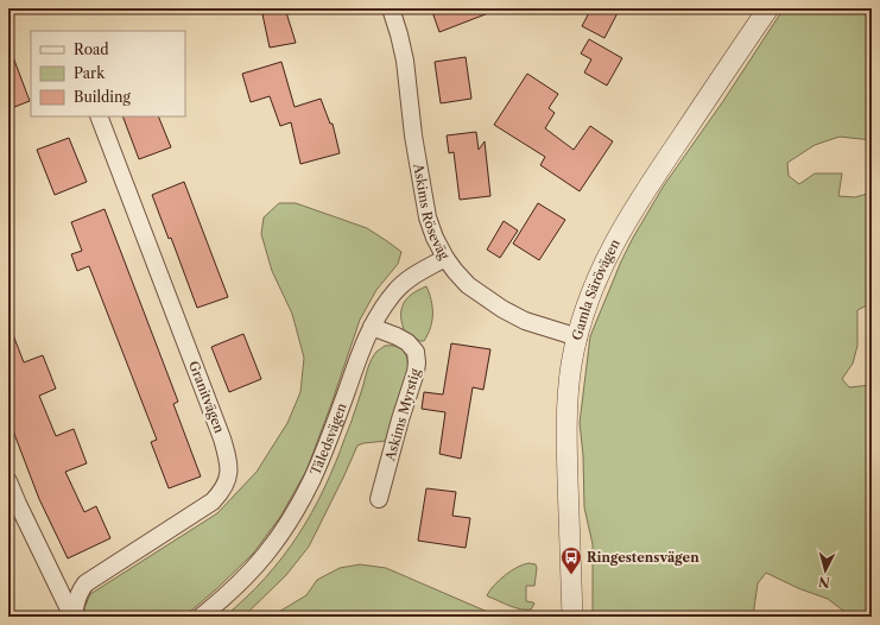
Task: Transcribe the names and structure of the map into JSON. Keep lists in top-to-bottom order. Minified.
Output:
{"streets":{"street":["Askims Röseväg","Gamla Särövägen","Granitvägen","Askims Myrstig","Tåledsvägen"]},"crossings":[["Askims Röseväg","Gamla Särövägen"],["Askims Röseväg","Tåledsvägen"],["Askims Myrstig","Tåledsvägen"]],"places":{"bus stop":["Ringestensvägen"]},"legend":["Road","Park","Building"],"north":"bottom"}
